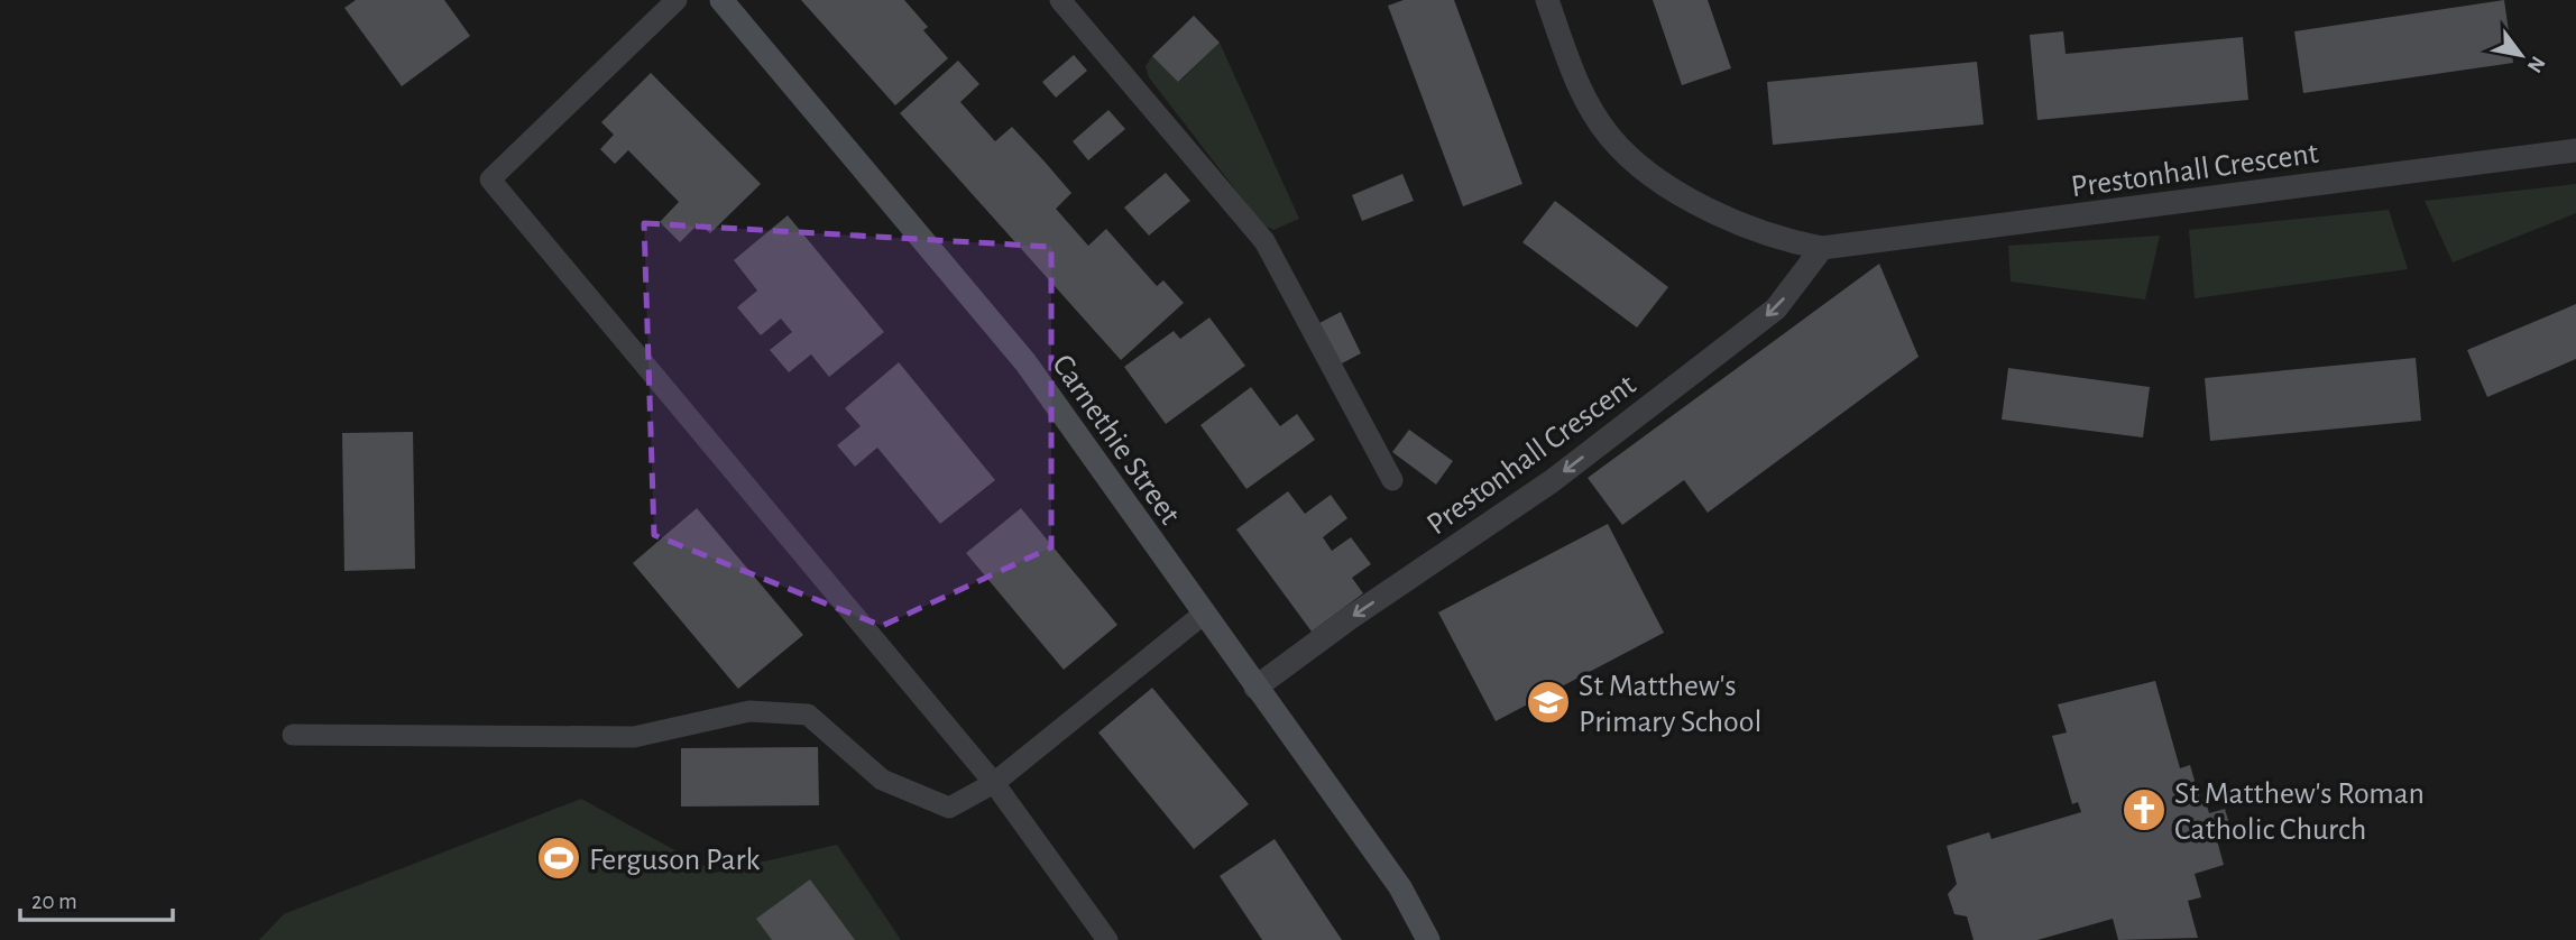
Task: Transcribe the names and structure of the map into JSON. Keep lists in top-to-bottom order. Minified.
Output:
{"streets":{"street":["Prestonhall Crescent","Carnethie Street"]},"crossings":[["Prestonhall Crescent","Carnethie Street"]],"one_way":["Prestonhall Crescent"],"places":{"school or university":["St Matthew's Primary School"],"church":["St Matthew's Roman Catholic Church"],"sports":["Ferguson Park"]},"scale_bar":"20 m","north":"bottom right"}
